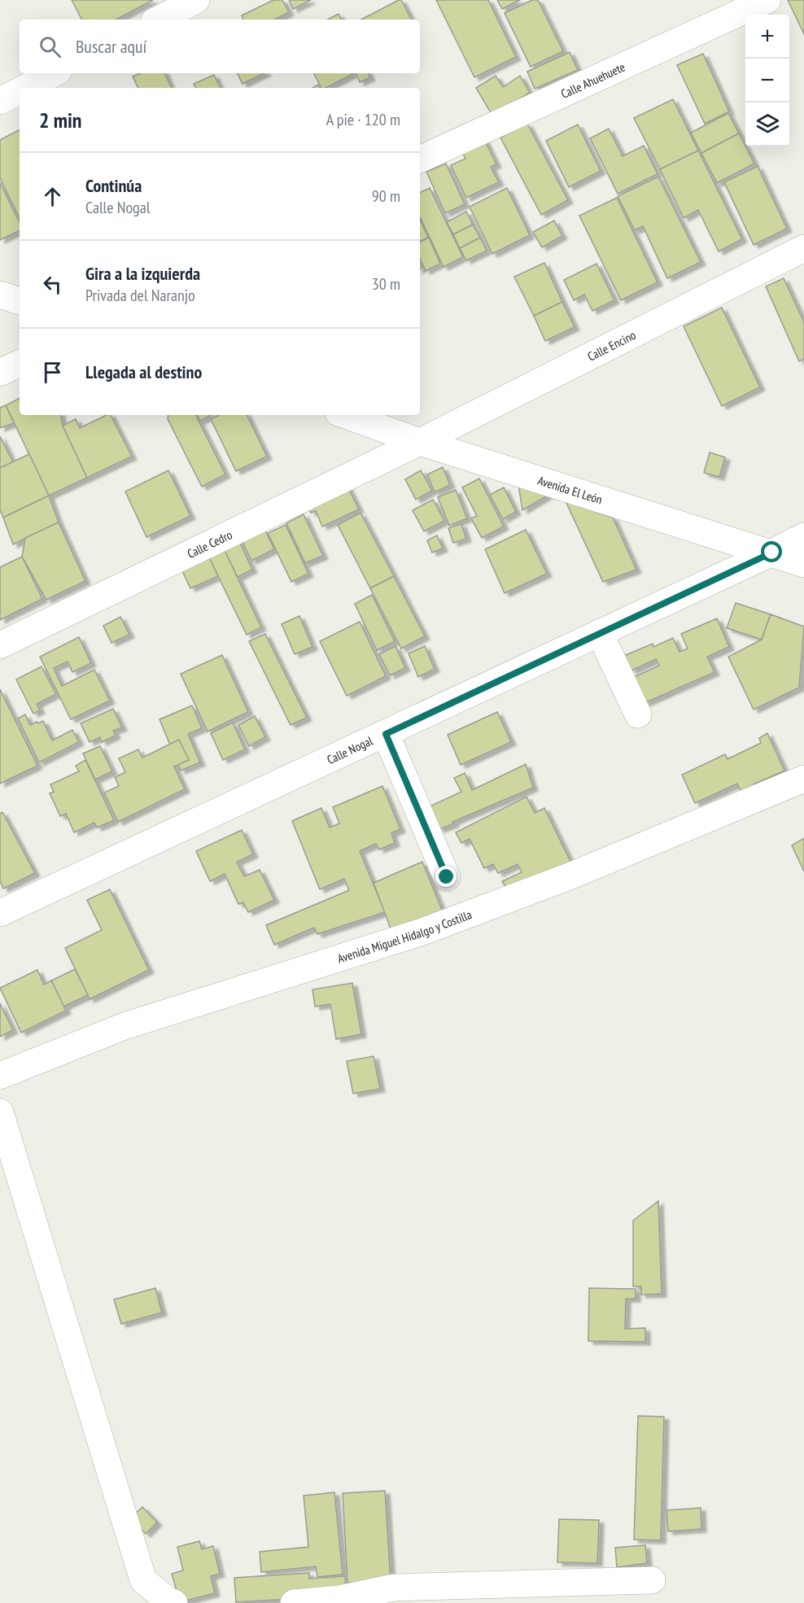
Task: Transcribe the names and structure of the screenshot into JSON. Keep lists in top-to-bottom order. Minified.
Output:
{"streets":{"street":["Calle Ahuehuete","Calle Encino","Avenida El León","Calle Cedro","Calle Nogal","Avenida Miguel Hidalgo y Costilla"]},"crossings":[["Calle Encino","Avenida El León"],["Calle Encino","Calle Cedro"],["Avenida El León","Calle Cedro"],["Avenida El León","Calle Nogal"]],"page":{"map_buttons":["+","−"],"search":"Buscar aquí","heading":["2 min","A pie · 120 m"],"list":[["Continúa","Calle Nogal","90 m"],["Gira a la izquierda","Privada del Naranjo","30 m"],"Llegada al destino"]}}
